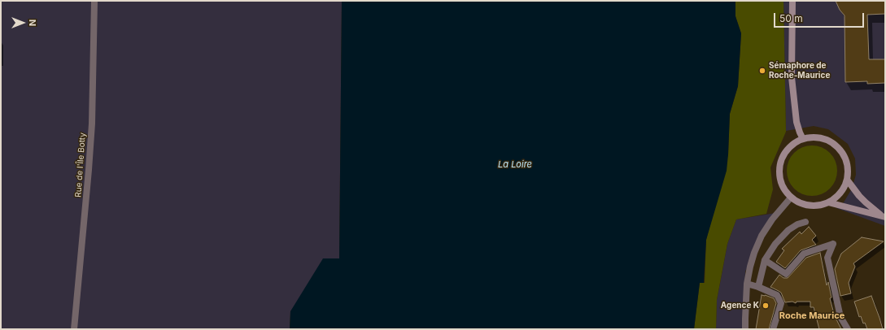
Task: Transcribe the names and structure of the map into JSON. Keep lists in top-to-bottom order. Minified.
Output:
{"streets":{"street":["Rue de l'Île Botty"]},"districts":["Roche Maurice"],"water":["La Loire"],"places":["Sémaphore de Roche-Maurice","Agence K"],"scale_bar":"50 m","north":"right"}
